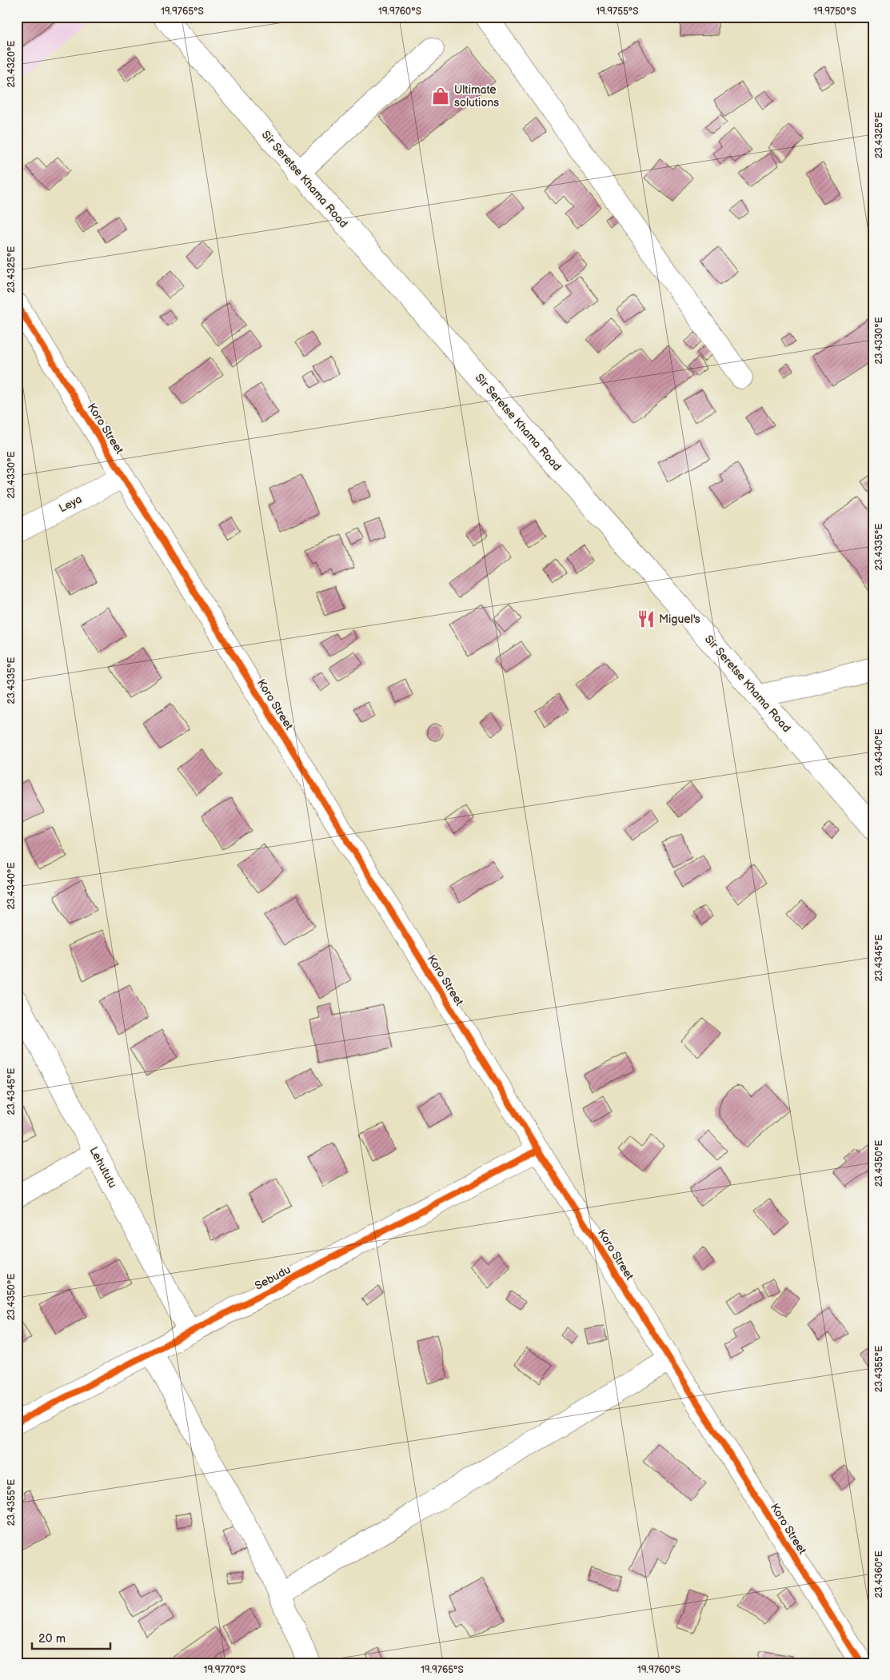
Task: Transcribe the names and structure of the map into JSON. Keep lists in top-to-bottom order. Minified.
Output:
{"streets":{"street":["Sir Seretse Khama Road","Koro Street","Leya","Lehututu","Sebudu"]},"crossings":[["Koro Street","Leya"],["Koro Street","Sebudu"],["Lehututu","Sebudu"]],"places":{"shop":["Ultimate solutions"],"restaurant":["Miguel's"]},"scale_bar":"20 m","coordinates":["19.9765°S","19.9760°S","19.9755°S","19.9750°S","23.4320°E","23.4325°E","23.4330°E","23.4335°E","23.4340°E","23.4345°E","23.4350°E","23.4355°E","23.4360°E","19.9770°S"]}
